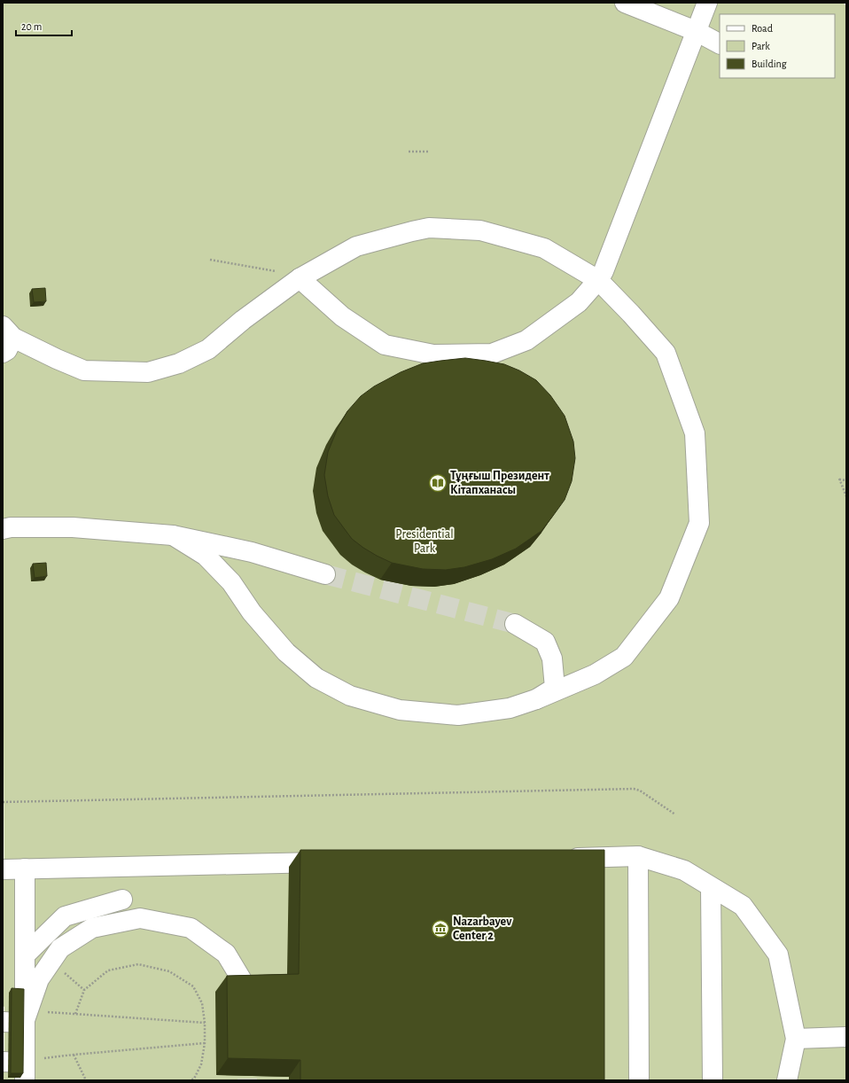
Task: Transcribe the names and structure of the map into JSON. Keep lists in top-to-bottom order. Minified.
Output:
{"parks":["Presidential Park"],"places":{"library":["Тұңғыш Президент Кітапханасы"],"museum":["Nazarbayev Center 2"]},"legend":["Road","Park","Building"],"scale_bar":"20 m"}
